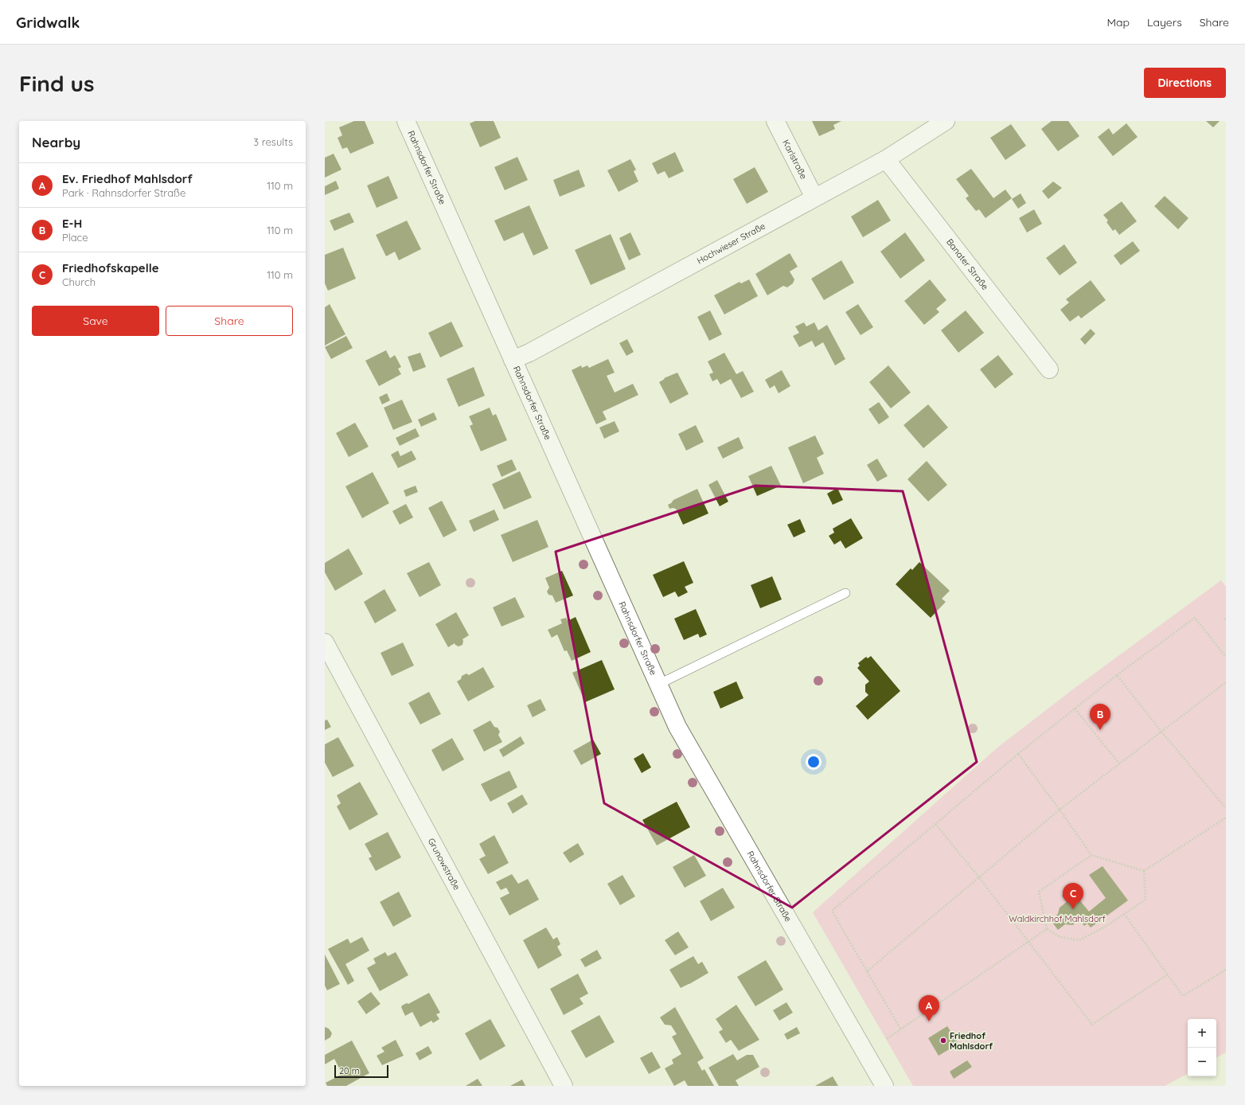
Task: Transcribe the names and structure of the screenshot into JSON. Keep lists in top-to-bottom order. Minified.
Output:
{"streets":{"street":["Karlstraße","Rahnsdorfer Straße","Hochwieser Straße","Banater Straße","Grunowstraße"]},"crossings":[["Karlstraße","Hochwieser Straße"],["Rahnsdorfer Straße","Hochwieser Straße"],["Hochwieser Straße","Banater Straße"]],"parks":["Waldkirchhof Mahlsdorf"],"places":["Friedhof Mahlsdorf"],"scale_bar":"20 m","page":{"header":"Gridwalk","nav":["Map","Layers","Share"],"buttons":["Directions",["Save","Share"]],"title":"Find us","heading":["Nearby","3 results"],"list":[{"mark":"A","name":"Ev. Friedhof Mahlsdorf","note":"Park · Rahnsdorfer Straße","value":"110 m"},{"mark":"B","name":"E-H","note":"Place","value":"110 m"},{"mark":"C","name":"Friedhofskapelle","note":"Church","value":"110 m"}],"pins":["B","C","A"],"map_buttons":["+","−"],"scale":"20 m"}}
